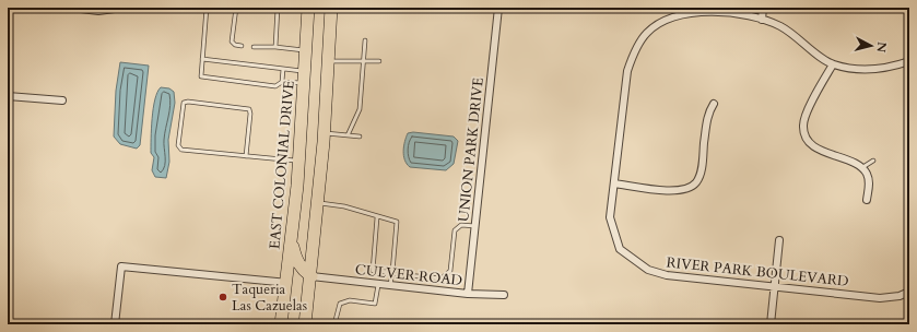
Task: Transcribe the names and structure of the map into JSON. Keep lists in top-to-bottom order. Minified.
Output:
{"streets":{"highway":["EAST COLONIAL DRIVE"],"street":["UNION PARK DRIVE","RIVER PARK BOULEVARD","CULVER ROAD"]},"crossings":[["UNION PARK DRIVE","CULVER ROAD"]],"places":["Taqueria Las Cazuelas"],"north":"right"}
